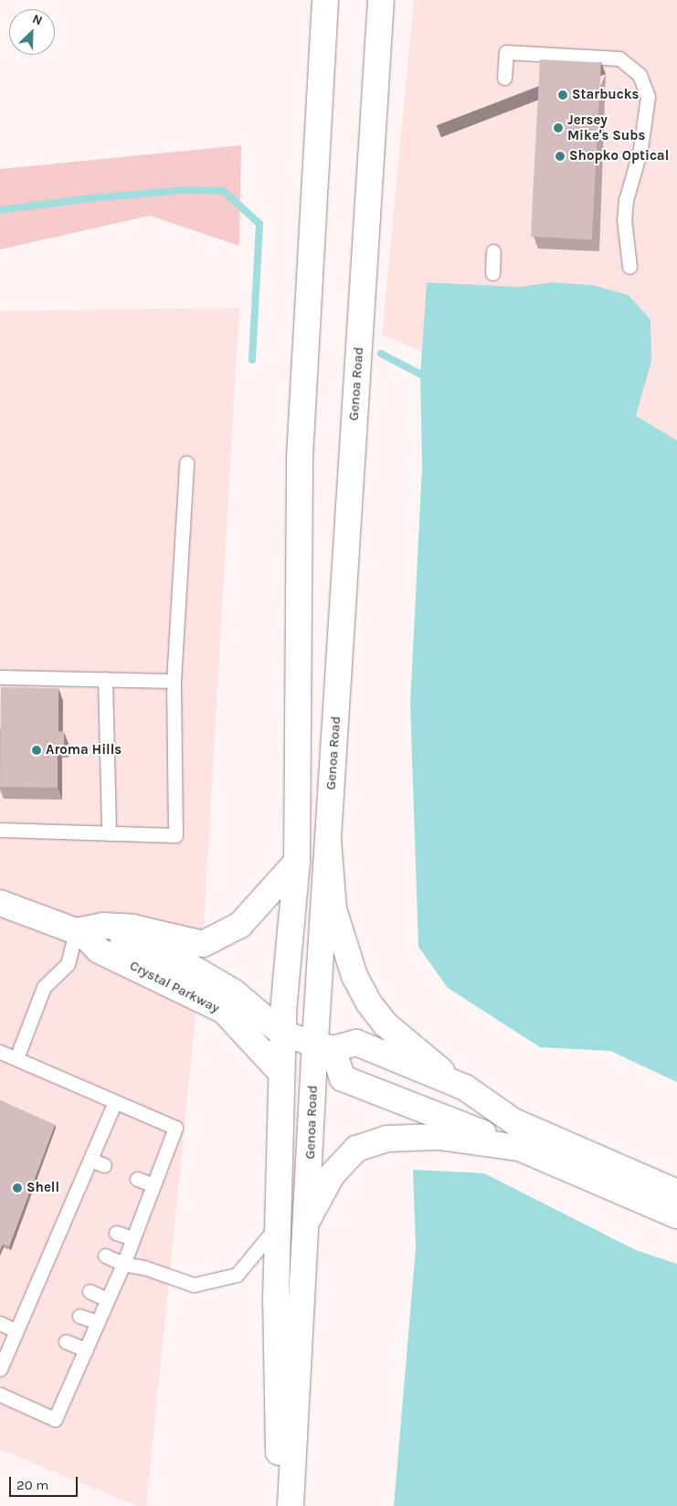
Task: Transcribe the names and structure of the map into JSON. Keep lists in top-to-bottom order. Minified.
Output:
{"streets":{"main road":["Genoa Road","Crystal Parkway"]},"places":["Starbucks","Jersey Mike's Subs","Shopko Optical","Aroma Hills","Shell"],"scale_bar":"20 m","north":"top right"}
